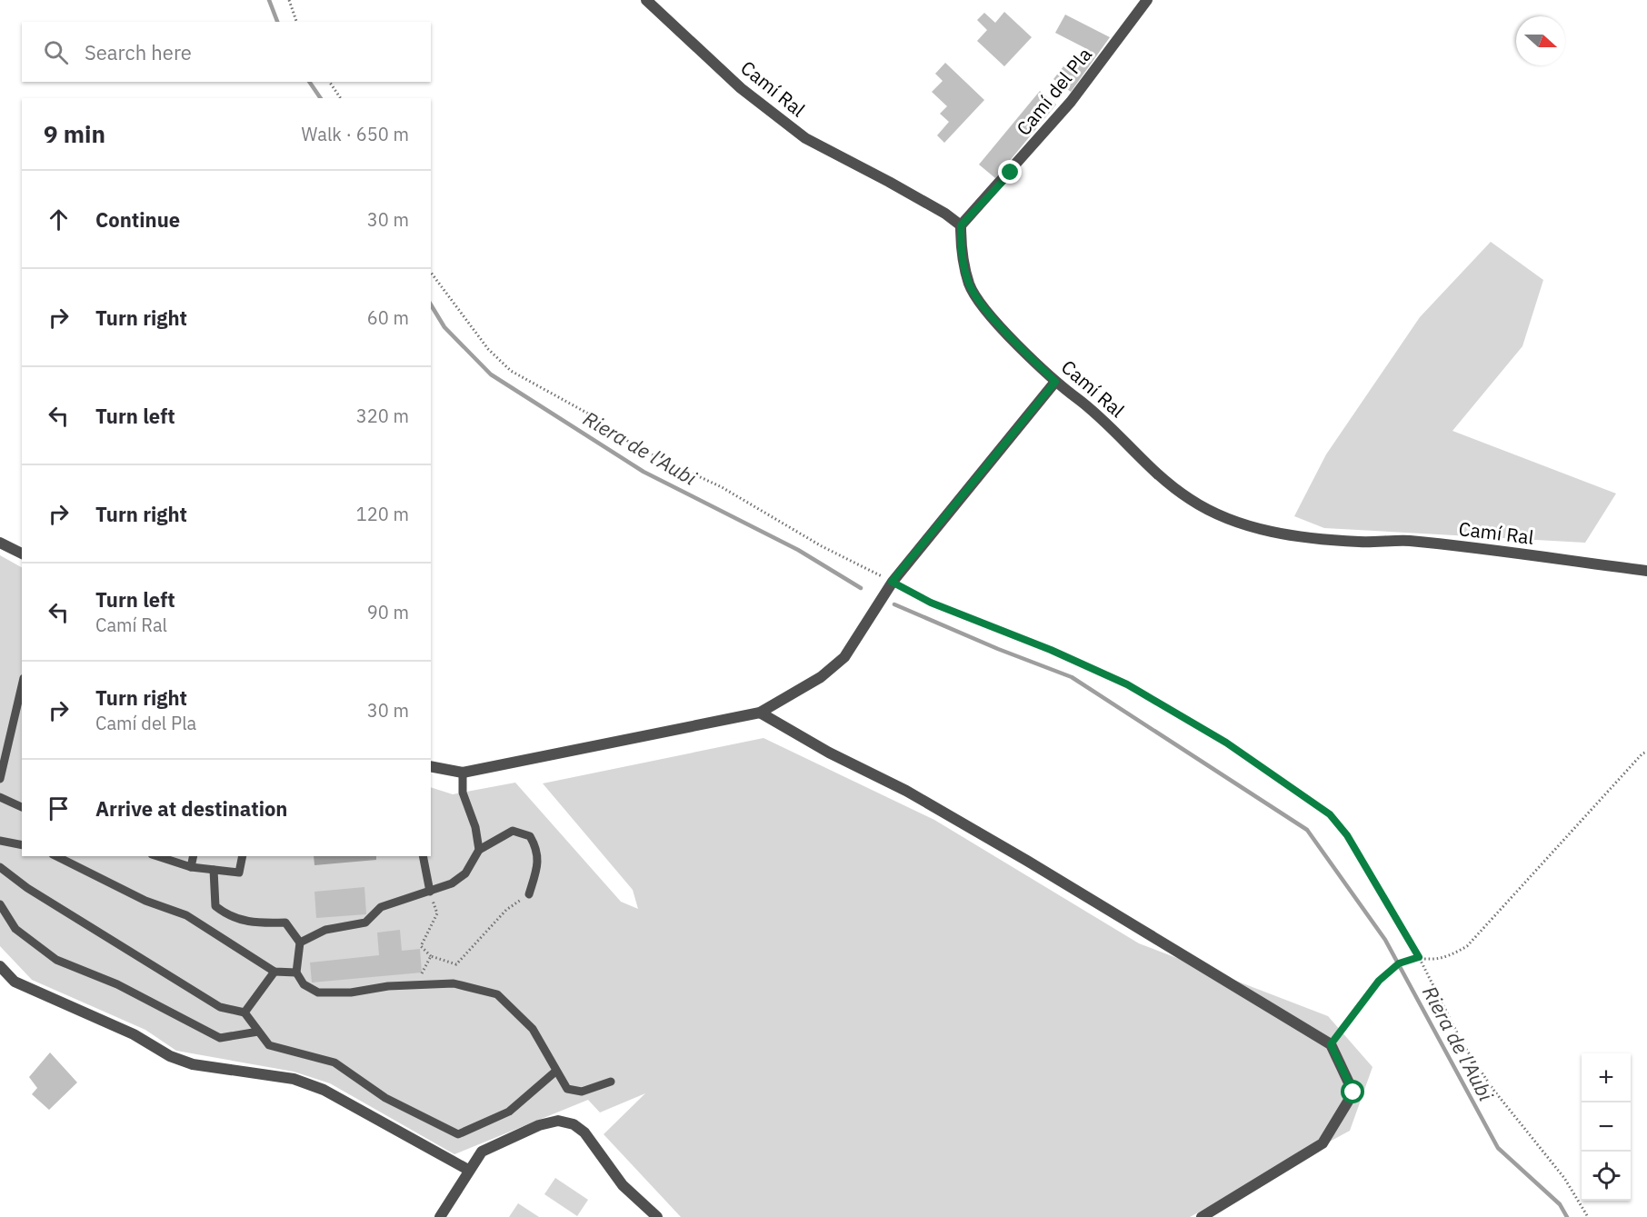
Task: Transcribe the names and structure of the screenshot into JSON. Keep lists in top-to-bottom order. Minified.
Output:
{"streets":{"street":["Camí Ral","Camí del Pla"]},"crossings":[["Camí Ral","Camí del Pla"]],"water":["Riera de l'Aubi"],"north":"right","page":{"search":"Search here","heading":["9 min","Walk · 650 m"],"list":[["Continue","30 m"],["Turn right","60 m"],["Turn left","320 m"],["Turn right","120 m"],["Turn left","Camí Ral","90 m"],["Turn right","Camí del Pla","30 m"],"Arrive at destination"],"map_buttons":["+","−"]}}
